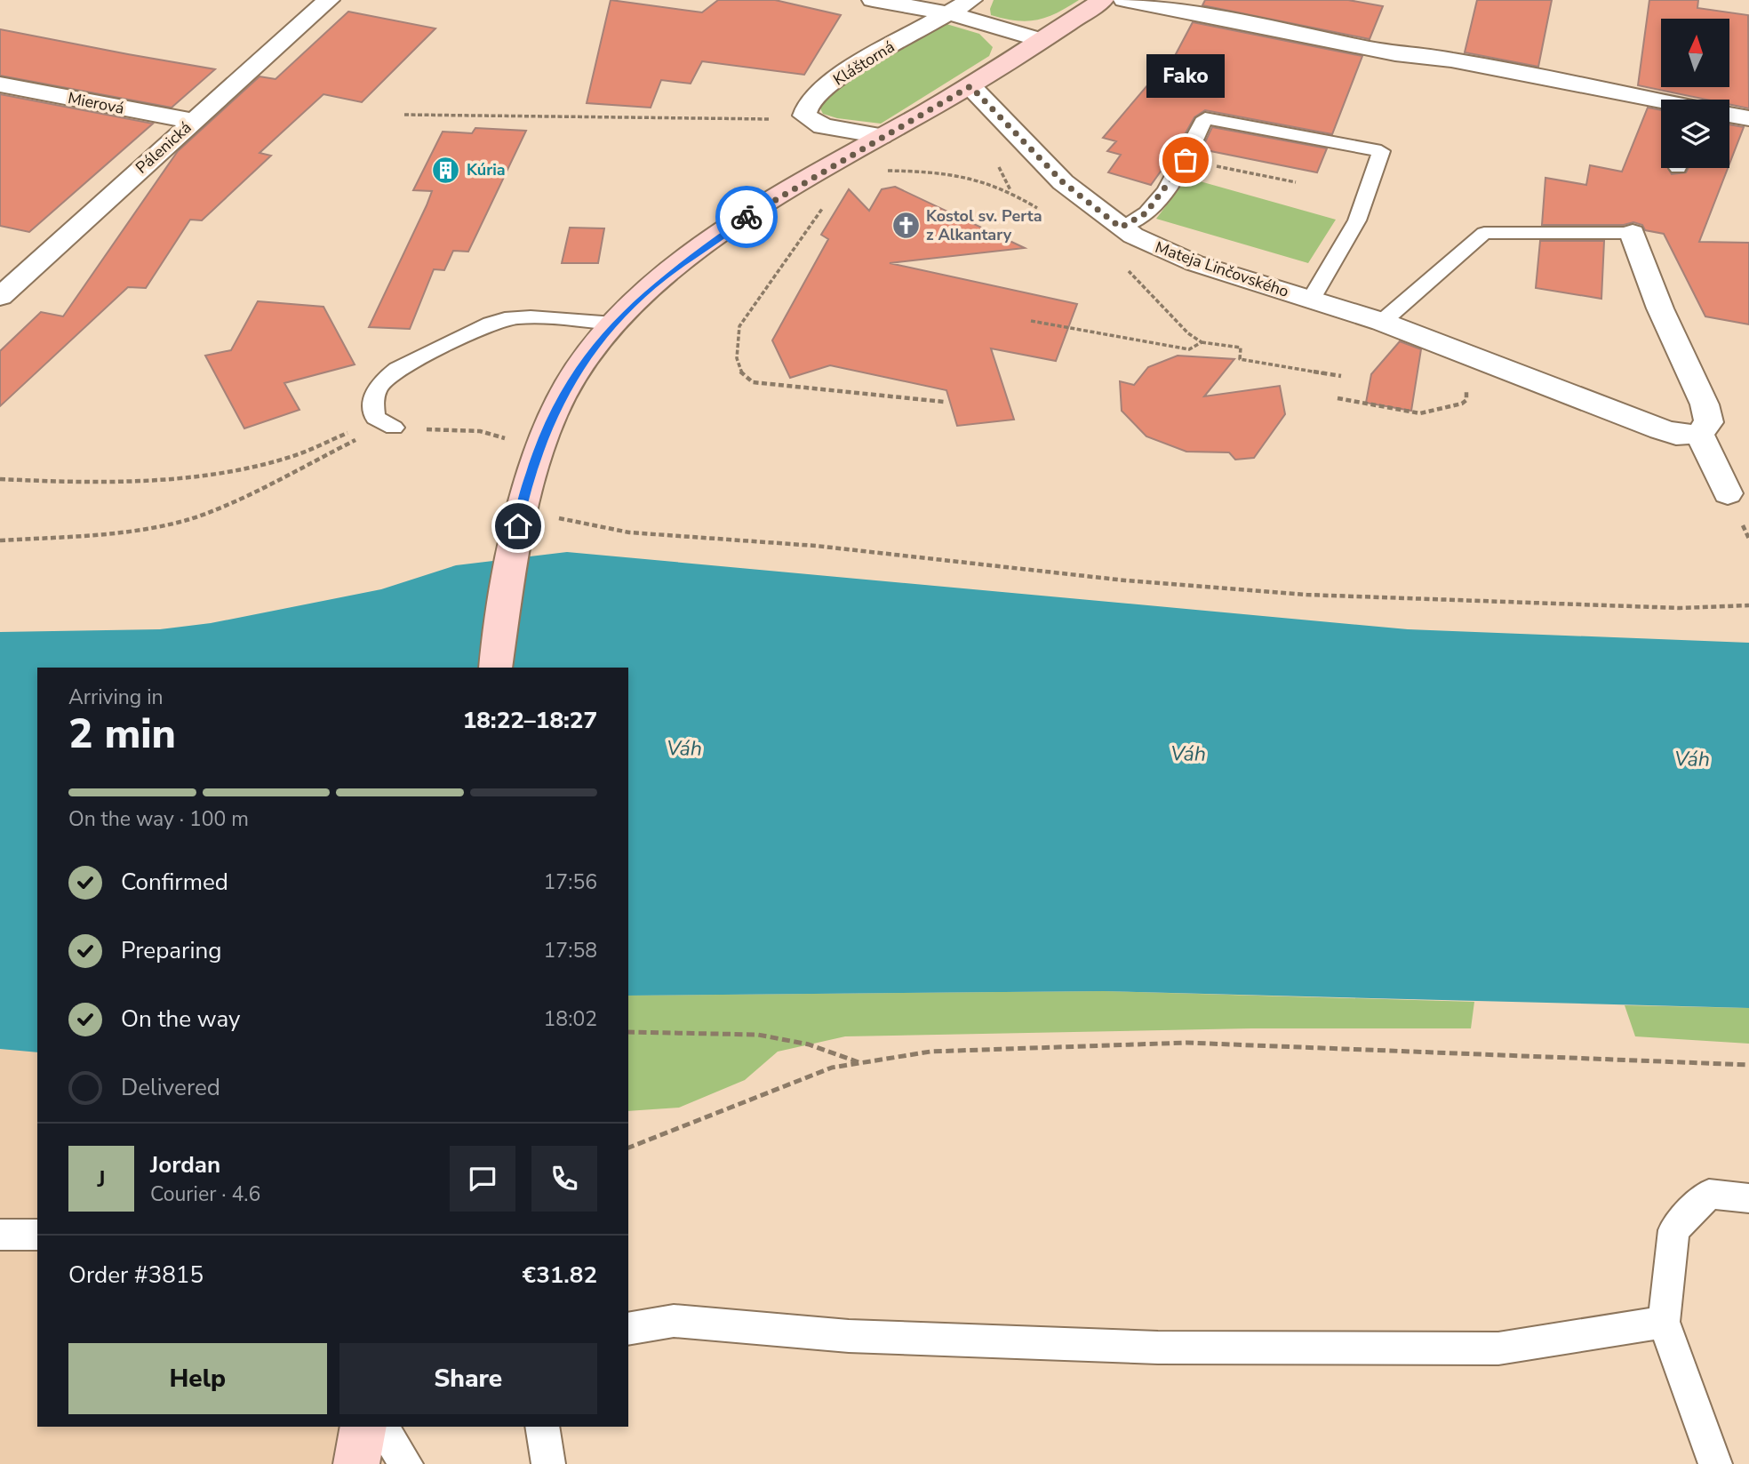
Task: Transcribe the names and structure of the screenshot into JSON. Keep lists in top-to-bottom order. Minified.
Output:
{"streets":{"street":["Kláštorná","Mierová","Pálenická","Mateja Linčovského"]},"crossings":[["Mierová","Pálenická"]],"water":["Váh"],"places":{"other":["Fako"],"building":["Kúria"],"church":["Kostol sv. Perta z Alkantary"]},"north":"top","page":{"bubble":"Fako","heading":["2 min","Arriving in","18:22–18:27"],"panel":["Jordan","Courier · 4.6","Order #3815","€31.82"],"bar":"On the way · 100 m","list":[["Confirmed","17:56"],["Preparing","17:58"],["On the way","18:02"],"Delivered"],"round":"J","buttons":["Help","Share"]}}
